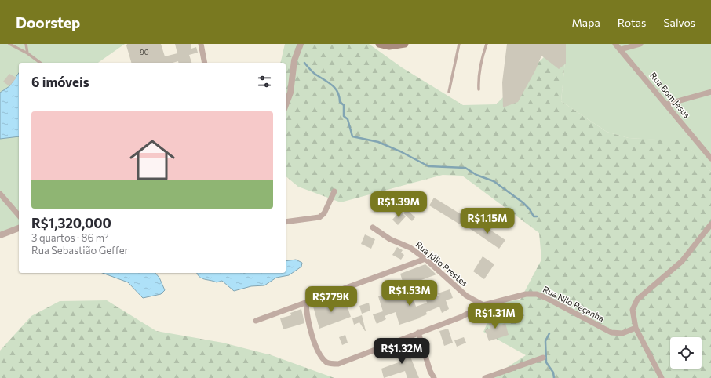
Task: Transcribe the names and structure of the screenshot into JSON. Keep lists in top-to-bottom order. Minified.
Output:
{"streets":{"street":["Rua Bom Jesus","Rua Júlio Prestes","Rua Nilo Peçanha"]},"crossings":[["Rua Júlio Prestes","Rua Nilo Peçanha"]],"house_numbers":["90"],"page":{"header":"Doorstep","nav":["Mapa","Rotas","Salvos"],"heading":"6 imóveis","list":[{"name":"R$1,320,000","note":"3 quartos · 86 m² · Rua Sebastião Geffer"}],"price":["R$1.39M","R$1.15M","R$1.53M","R$779K","R$1.31M","R$1.32M"]}}
